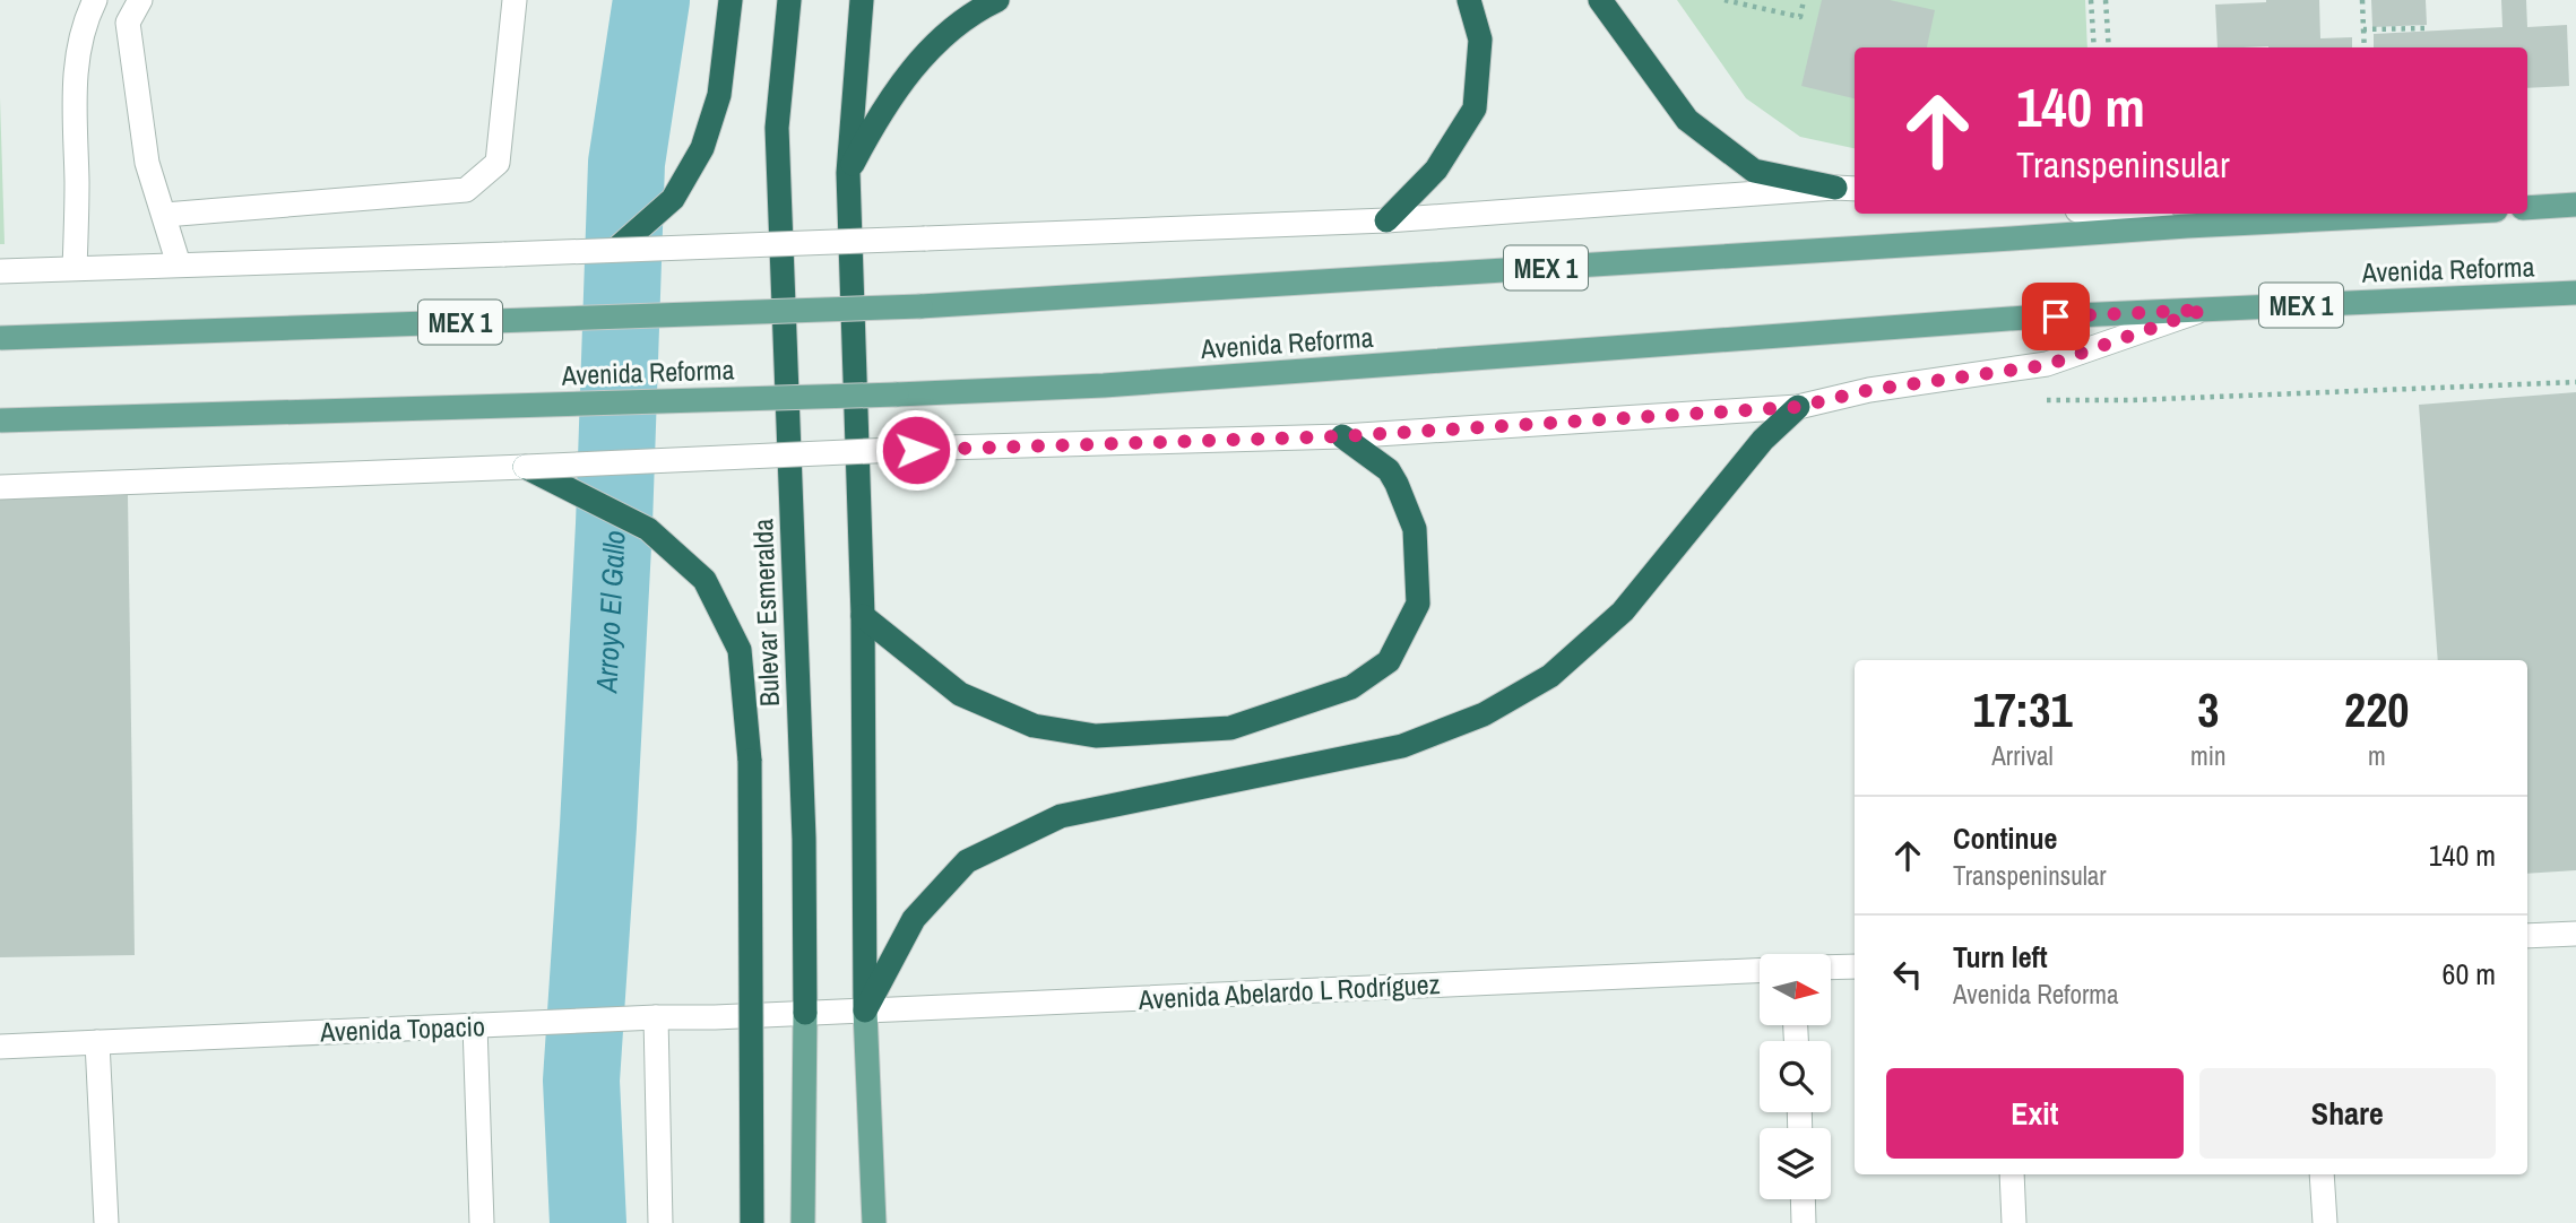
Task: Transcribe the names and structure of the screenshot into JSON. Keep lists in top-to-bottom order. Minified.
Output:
{"streets":{"highway":["Bulevar Esmeralda"],"main road":["MEX 1","Avenida Reforma"],"street":["Avenida Abelardo L Rodríguez","Avenida Topacio"]},"crossings":[["Bulevar Esmeralda","Avenida Abelardo L Rodríguez"],["Bulevar Esmeralda","Avenida Topacio"],["Avenida Abelardo L Rodríguez","Avenida Topacio"]],"water":["Arroyo El Gallo"],"north":"right","page":{"turn":["140 m","Transpeninsular"],"eta":["17:31","Arrival","3","min","220","m"],"list":[{"name":"Continue","note":"Transpeninsular","value":"140 m"},{"name":"Turn left","note":"Avenida Reforma","value":"60 m"}],"buttons":["Exit","Share"]}}
